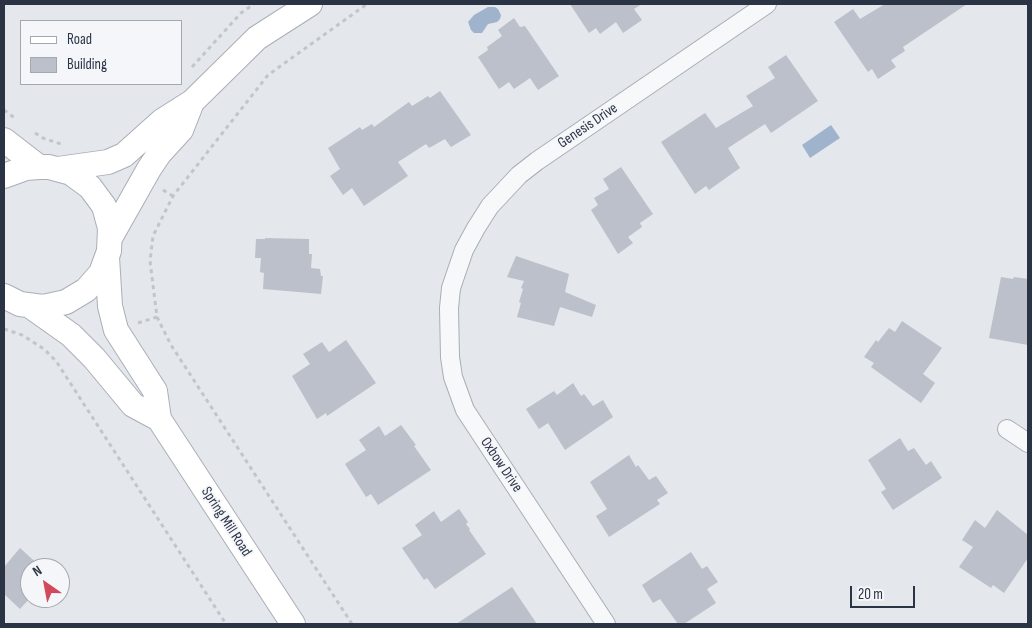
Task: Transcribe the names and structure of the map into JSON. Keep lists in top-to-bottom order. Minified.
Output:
{"streets":{"street":["Genesis Drive","Oxbow Drive","Spring Mill Road"]},"crossings":[["Genesis Drive","Oxbow Drive"]],"legend":["Road","Building"],"scale_bar":"20 m","north":"top left"}
